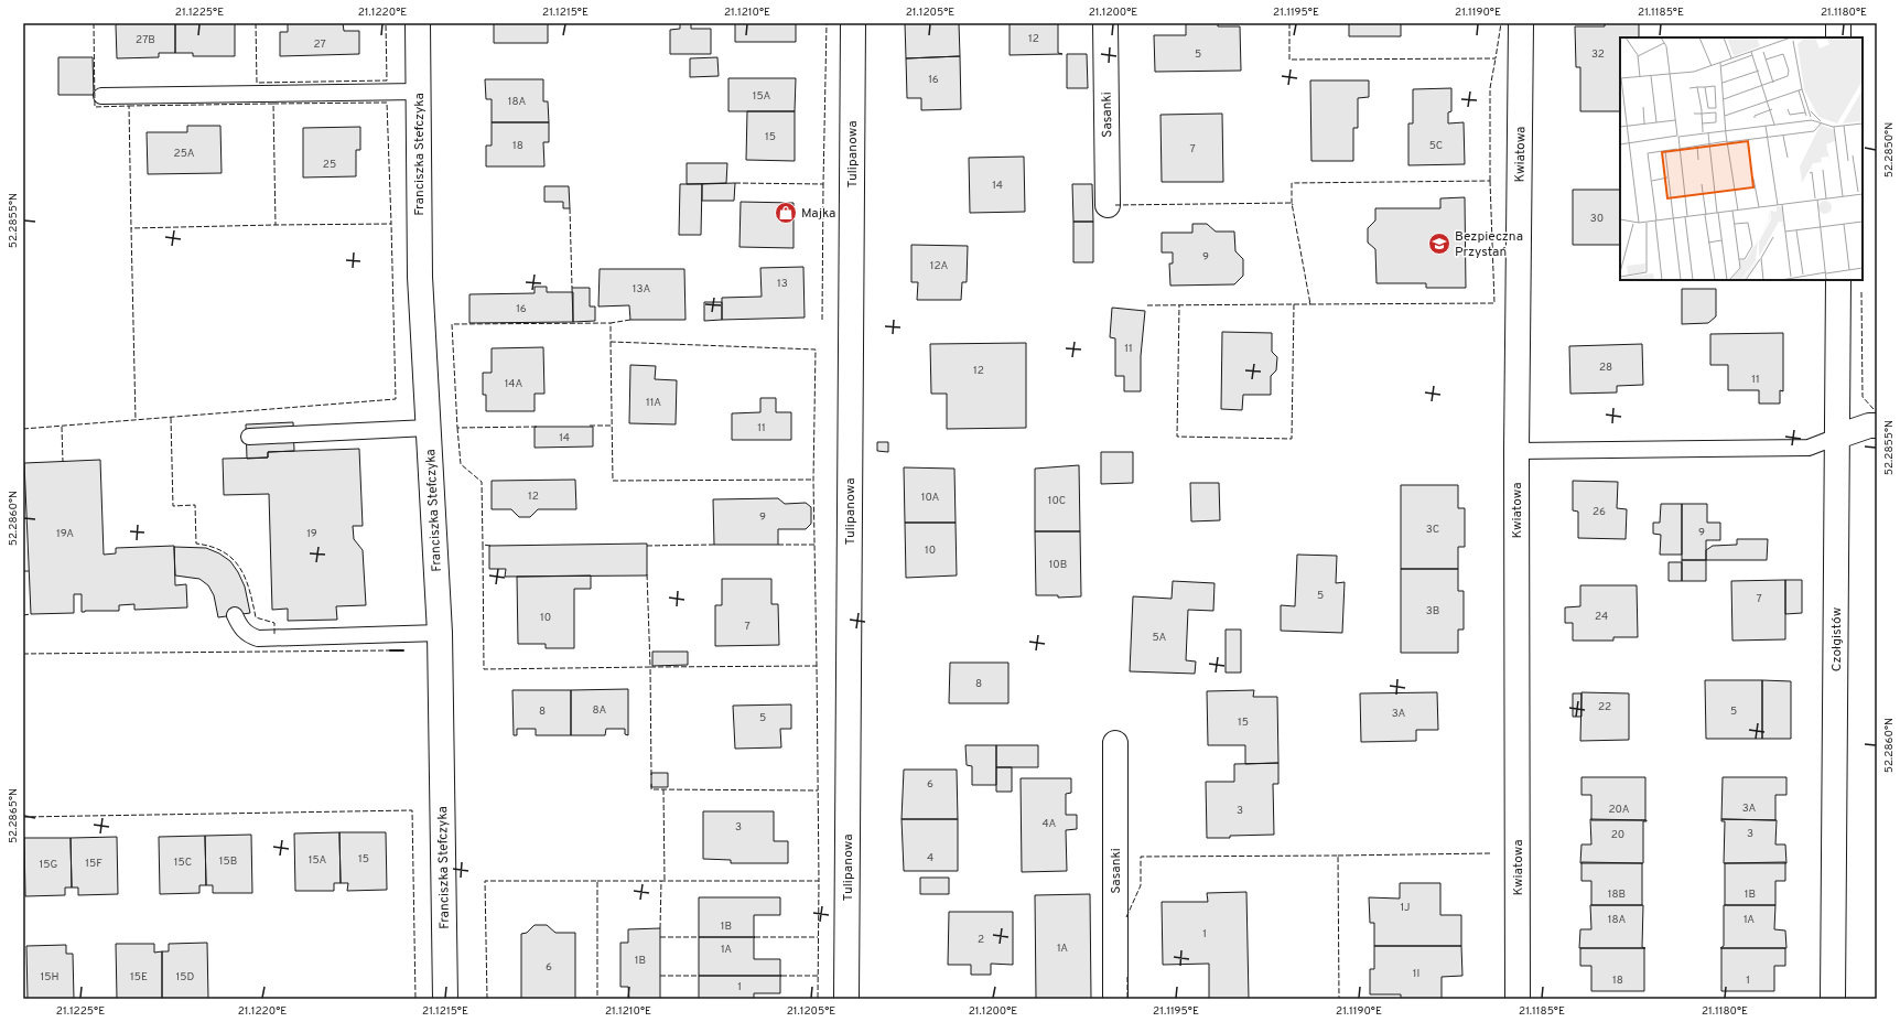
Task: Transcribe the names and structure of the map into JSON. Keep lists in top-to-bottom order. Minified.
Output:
{"streets":{"street":["Sasanki","Franciszka Stefczyka","Tulipanowa","Kwiatowa","Czołgistów"]},"places":{"shop":["Majka"],"school or university":["Bezpieczna Przystań"]},"house_numbers":["12","27B","27","5","32","16","15A","18A","15","18","5C","7","25A","25","14","30","9","12A","13","13A","16","11","28","12","11","14A","11A","11","14","12","10A","10C","26","9","3C","9","19A","19","10","10B","5","7","3B","24","10","7","5A","8","22","8A","8","5","3A","5","15","6","3A","20A","3","4A","3","3","20","4","15","15A","15B","15C","15F","15G","18B","1B","1J","18A","1A","1B","1","2","1A","1A","1B","6","1I","15H","15E","15D","18","1","1"],"coordinates":["21.1225°E","21.1220°E","21.1215°E","21.1210°E","21.1205°E","21.1200°E","21.1195°E","21.1190°E","21.1185°E","21.1180°E","52.2850°N","52.2855°N","52.2860°N","52.2865°N"]}
